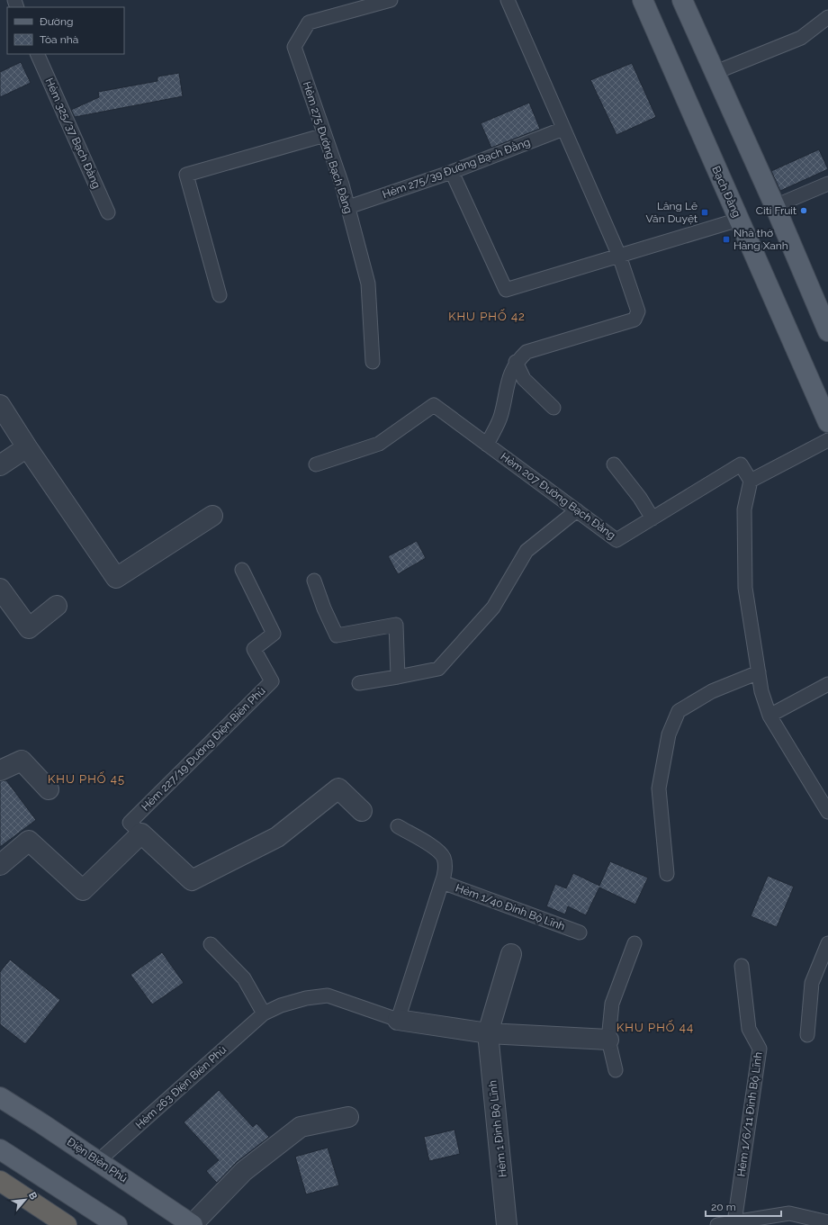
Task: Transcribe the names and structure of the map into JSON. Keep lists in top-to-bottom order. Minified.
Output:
{"streets":{"main road":["Bạch Đằng","Điện Biên Phủ"],"street":["Hẻm 1 Đinh Bộ Lĩnh"],"lane":["Hẻm 325/37 Bạch Đằng","Hẻm 275 Đường Bạch Đằng","Hẻm 275/39 Đường Bạch Đằng","Hẻm 207 Đường Bạch Đằng","Hẻm 227/19 Đường Điện Biên Phủ","Hẻm 1/40 Đinh Bộ Lĩnh","Hẻm 263 Điện Biên Phủ","Hẻm 1/6/11 Đinh Bộ Lĩnh"]},"crossings":[["Hẻm 275 Đường Bạch Đằng","Hẻm 275/39 Đường Bạch Đằng"],["Hẻm 1/40 Đinh Bộ Lĩnh","Hẻm 263 Điện Biên Phủ"],["Hẻm 263 Điện Biên Phủ","Điện Biên Phủ"]],"districts":["KHU PHỐ 42","KHU PHỐ 45","KHU PHỐ 44"],"places":{"other":["Citi Fruit"],"transit":["Lăng Lê Văn Duyệt","Nhà thờ Hàng Xanh"]},"legend":["Đường","Tòa nhà"],"scale_bar":"20 m","north":"top right"}
